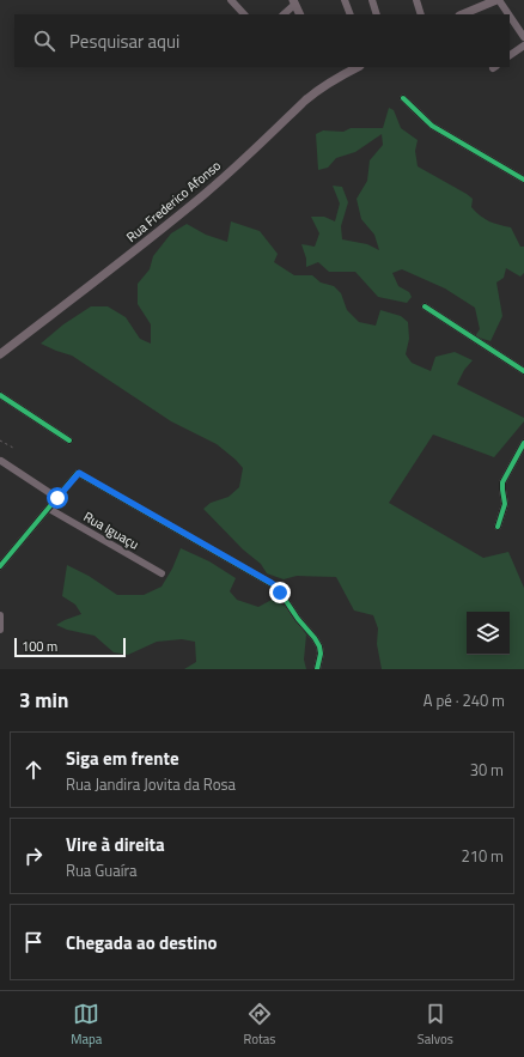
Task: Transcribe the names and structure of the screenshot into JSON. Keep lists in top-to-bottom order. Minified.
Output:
{"streets":{"main road":["Rua Frederico Afonso"],"street":["Rua Iguaçu"]},"scale_bar":"100 m","page":{"search":"Pesquisar aqui","scale":"100 m","heading":["3 min","A pé · 240 m"],"list":[["Siga em frente","Rua Jandira Jovita da Rosa","30 m"],["Vire à direita","Rua Guaíra","210 m"],"Chegada ao destino"],"nav":["Mapa","Rotas","Salvos"]}}
